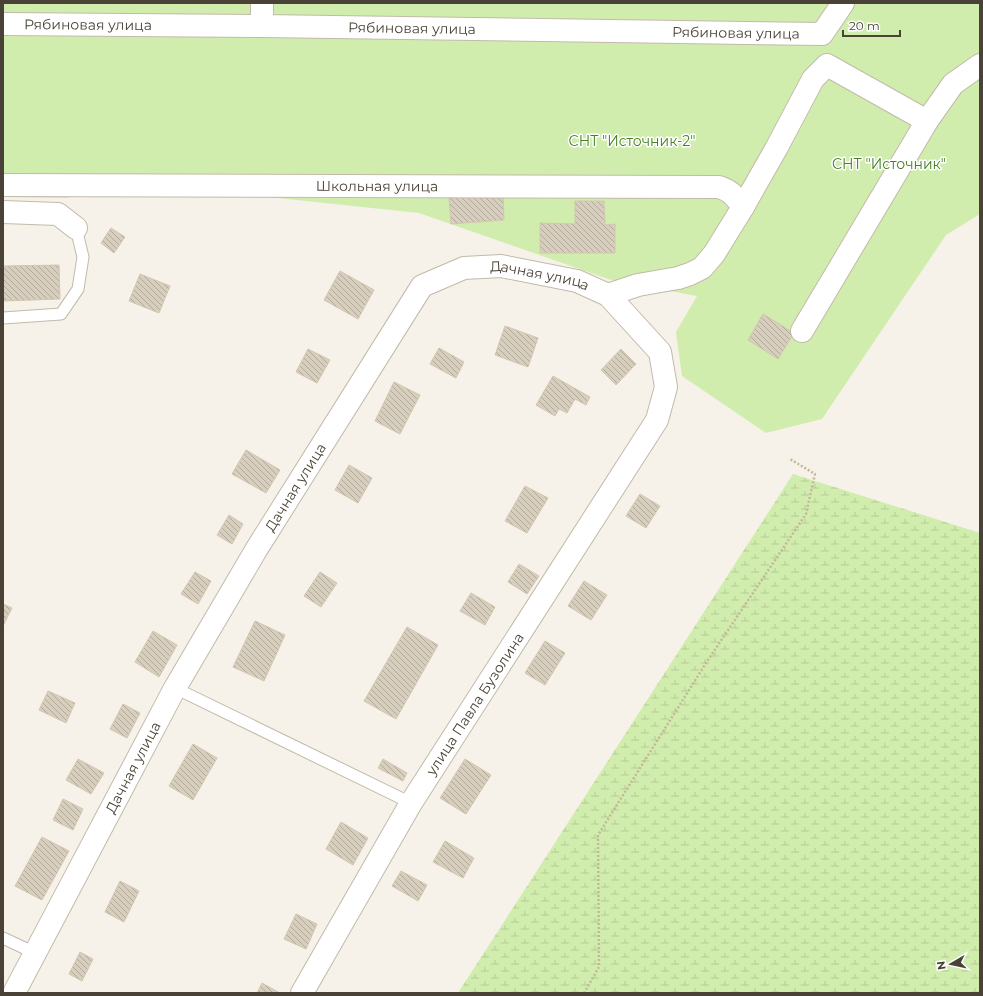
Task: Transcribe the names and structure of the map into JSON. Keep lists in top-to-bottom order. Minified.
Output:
{"streets":{"street":["Рябиновая улица","Школьная улица","Дачная улица","улица Павла Бузолина"]},"crossings":[["Дачная улица","улица Павла Бузолина"]],"parks":["СНТ \"Источник-2\"","СНТ \"Источник\""],"scale_bar":"20 m","north":"left"}
